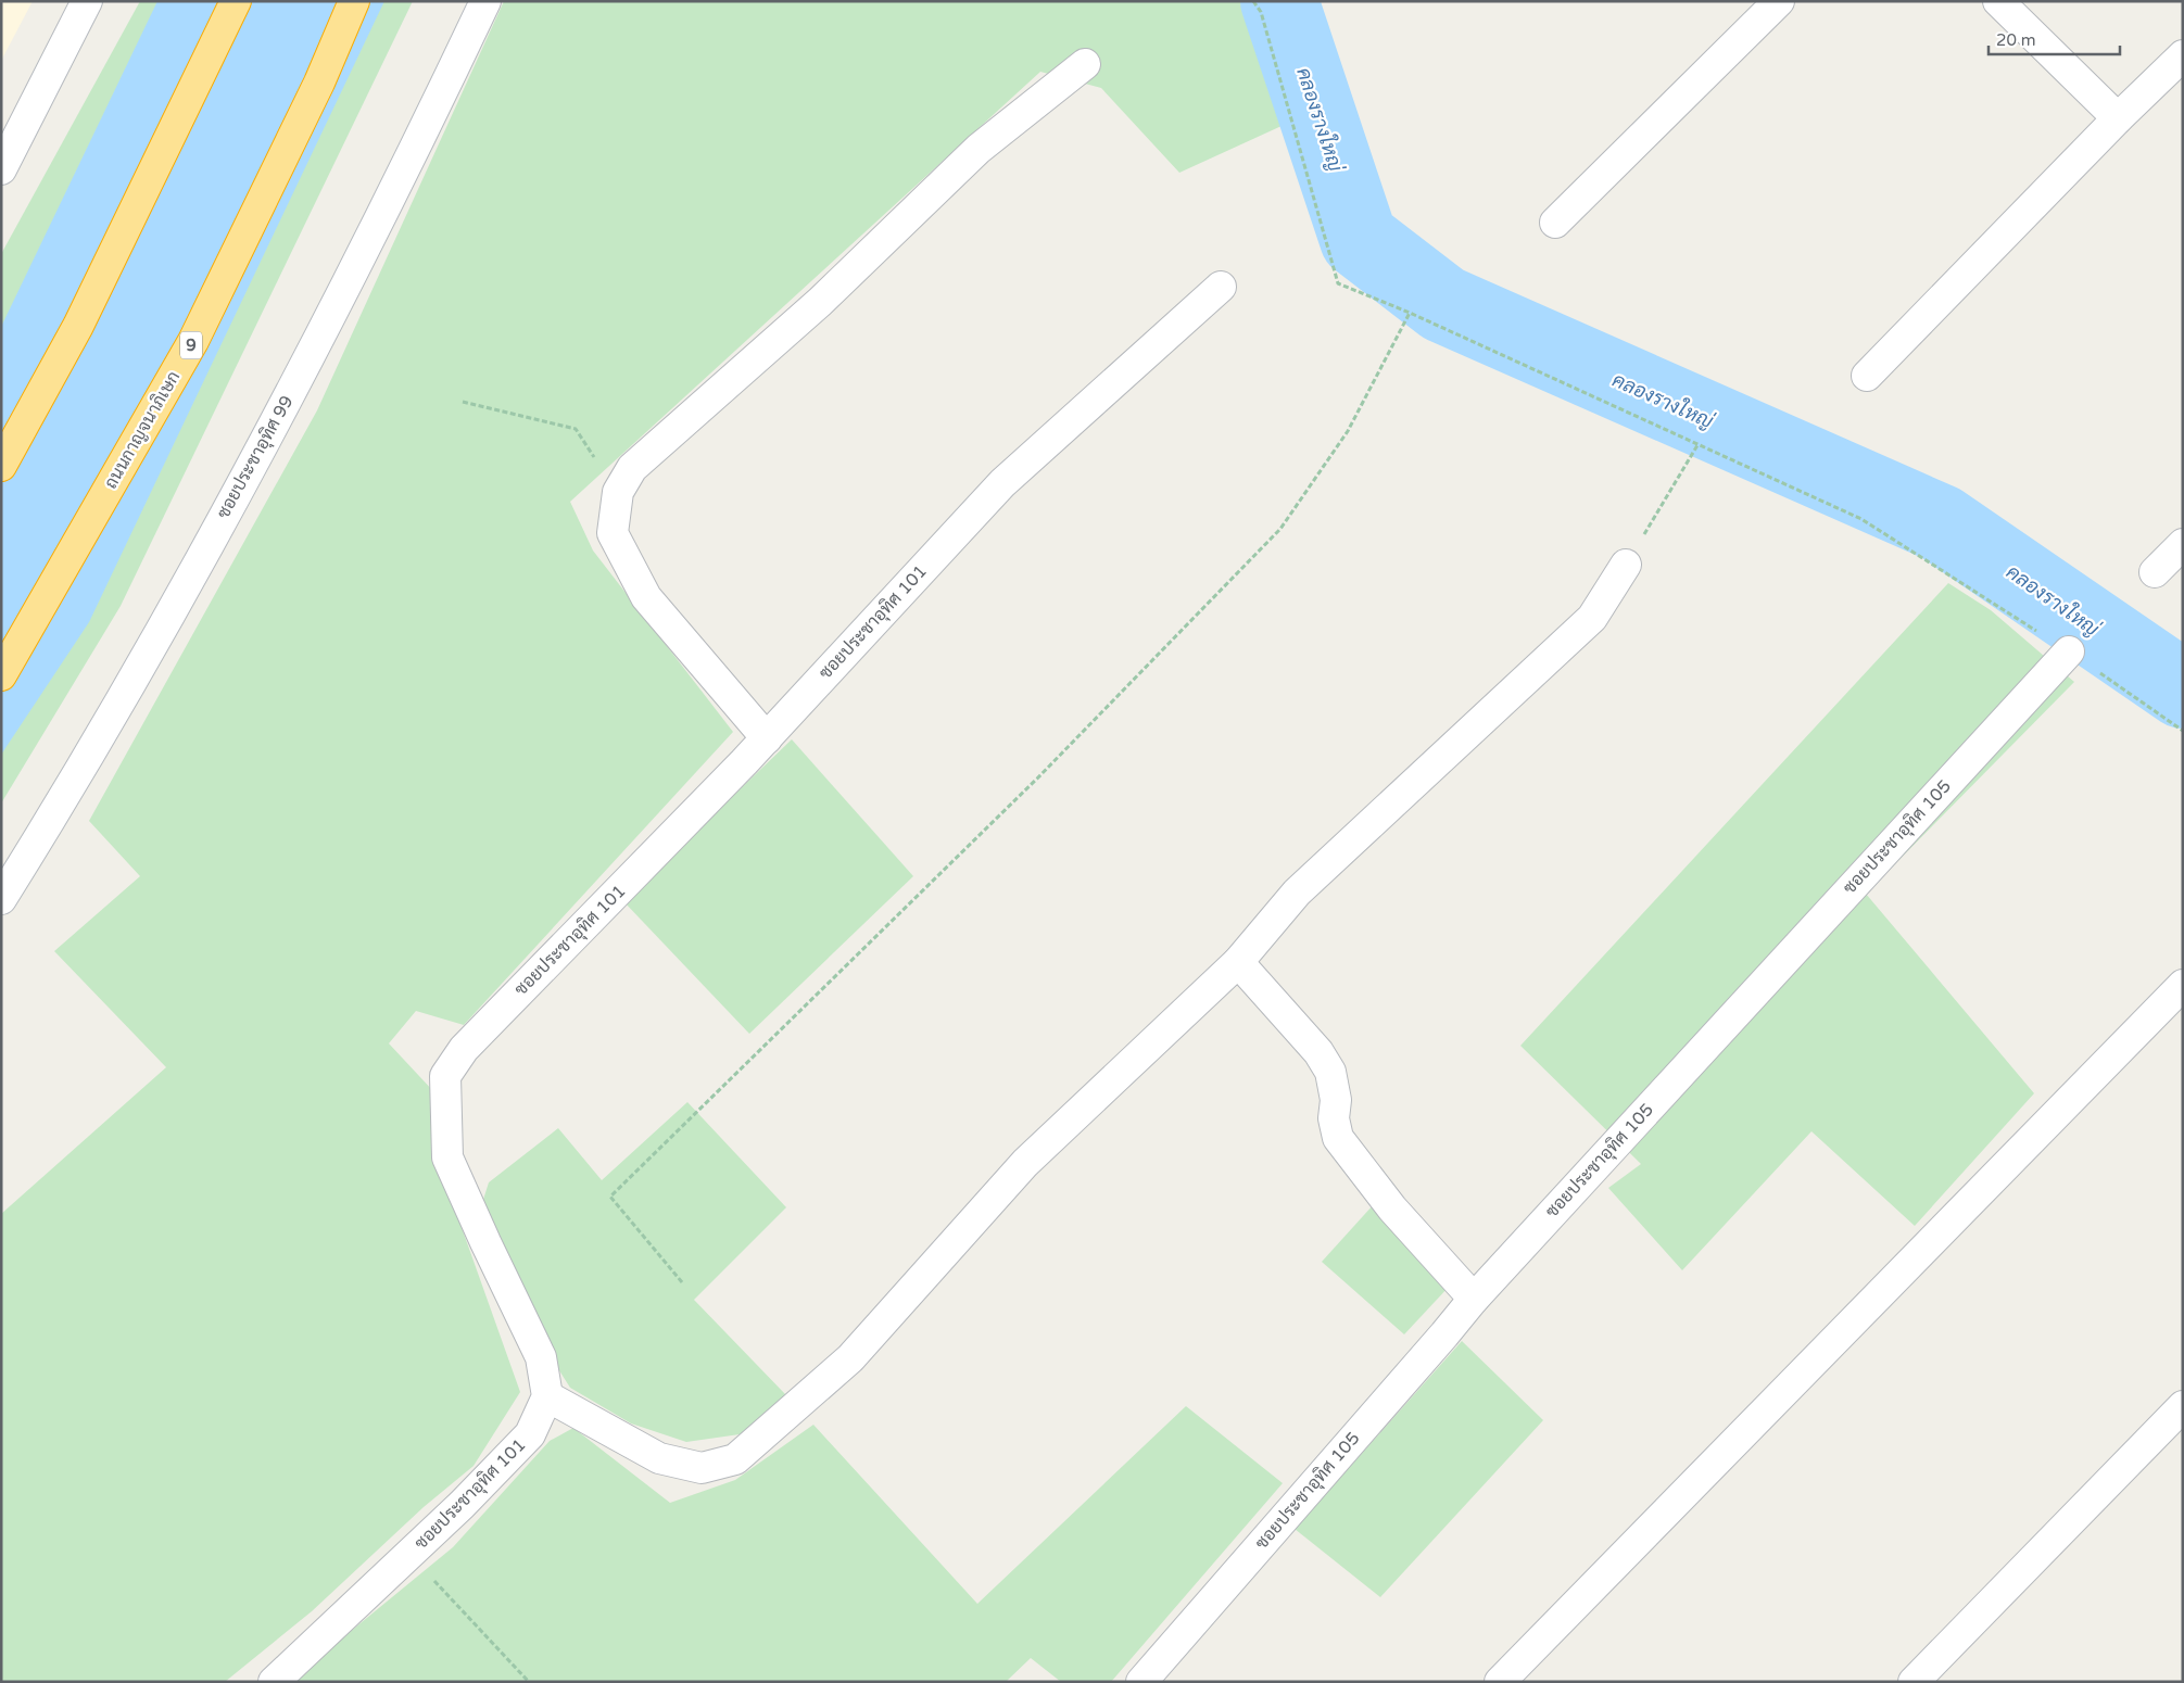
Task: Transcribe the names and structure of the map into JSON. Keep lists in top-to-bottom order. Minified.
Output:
{"streets":{"highway":["9","ถนนกาญจนาภิเษก"],"street":["ซอยประชาอุทิศ 99","ซอยประชาอุทิศ 101","ซอยประชาอุทิศ 105"]},"water":["คลองรางใหญ่"],"scale_bar":"20 m"}
